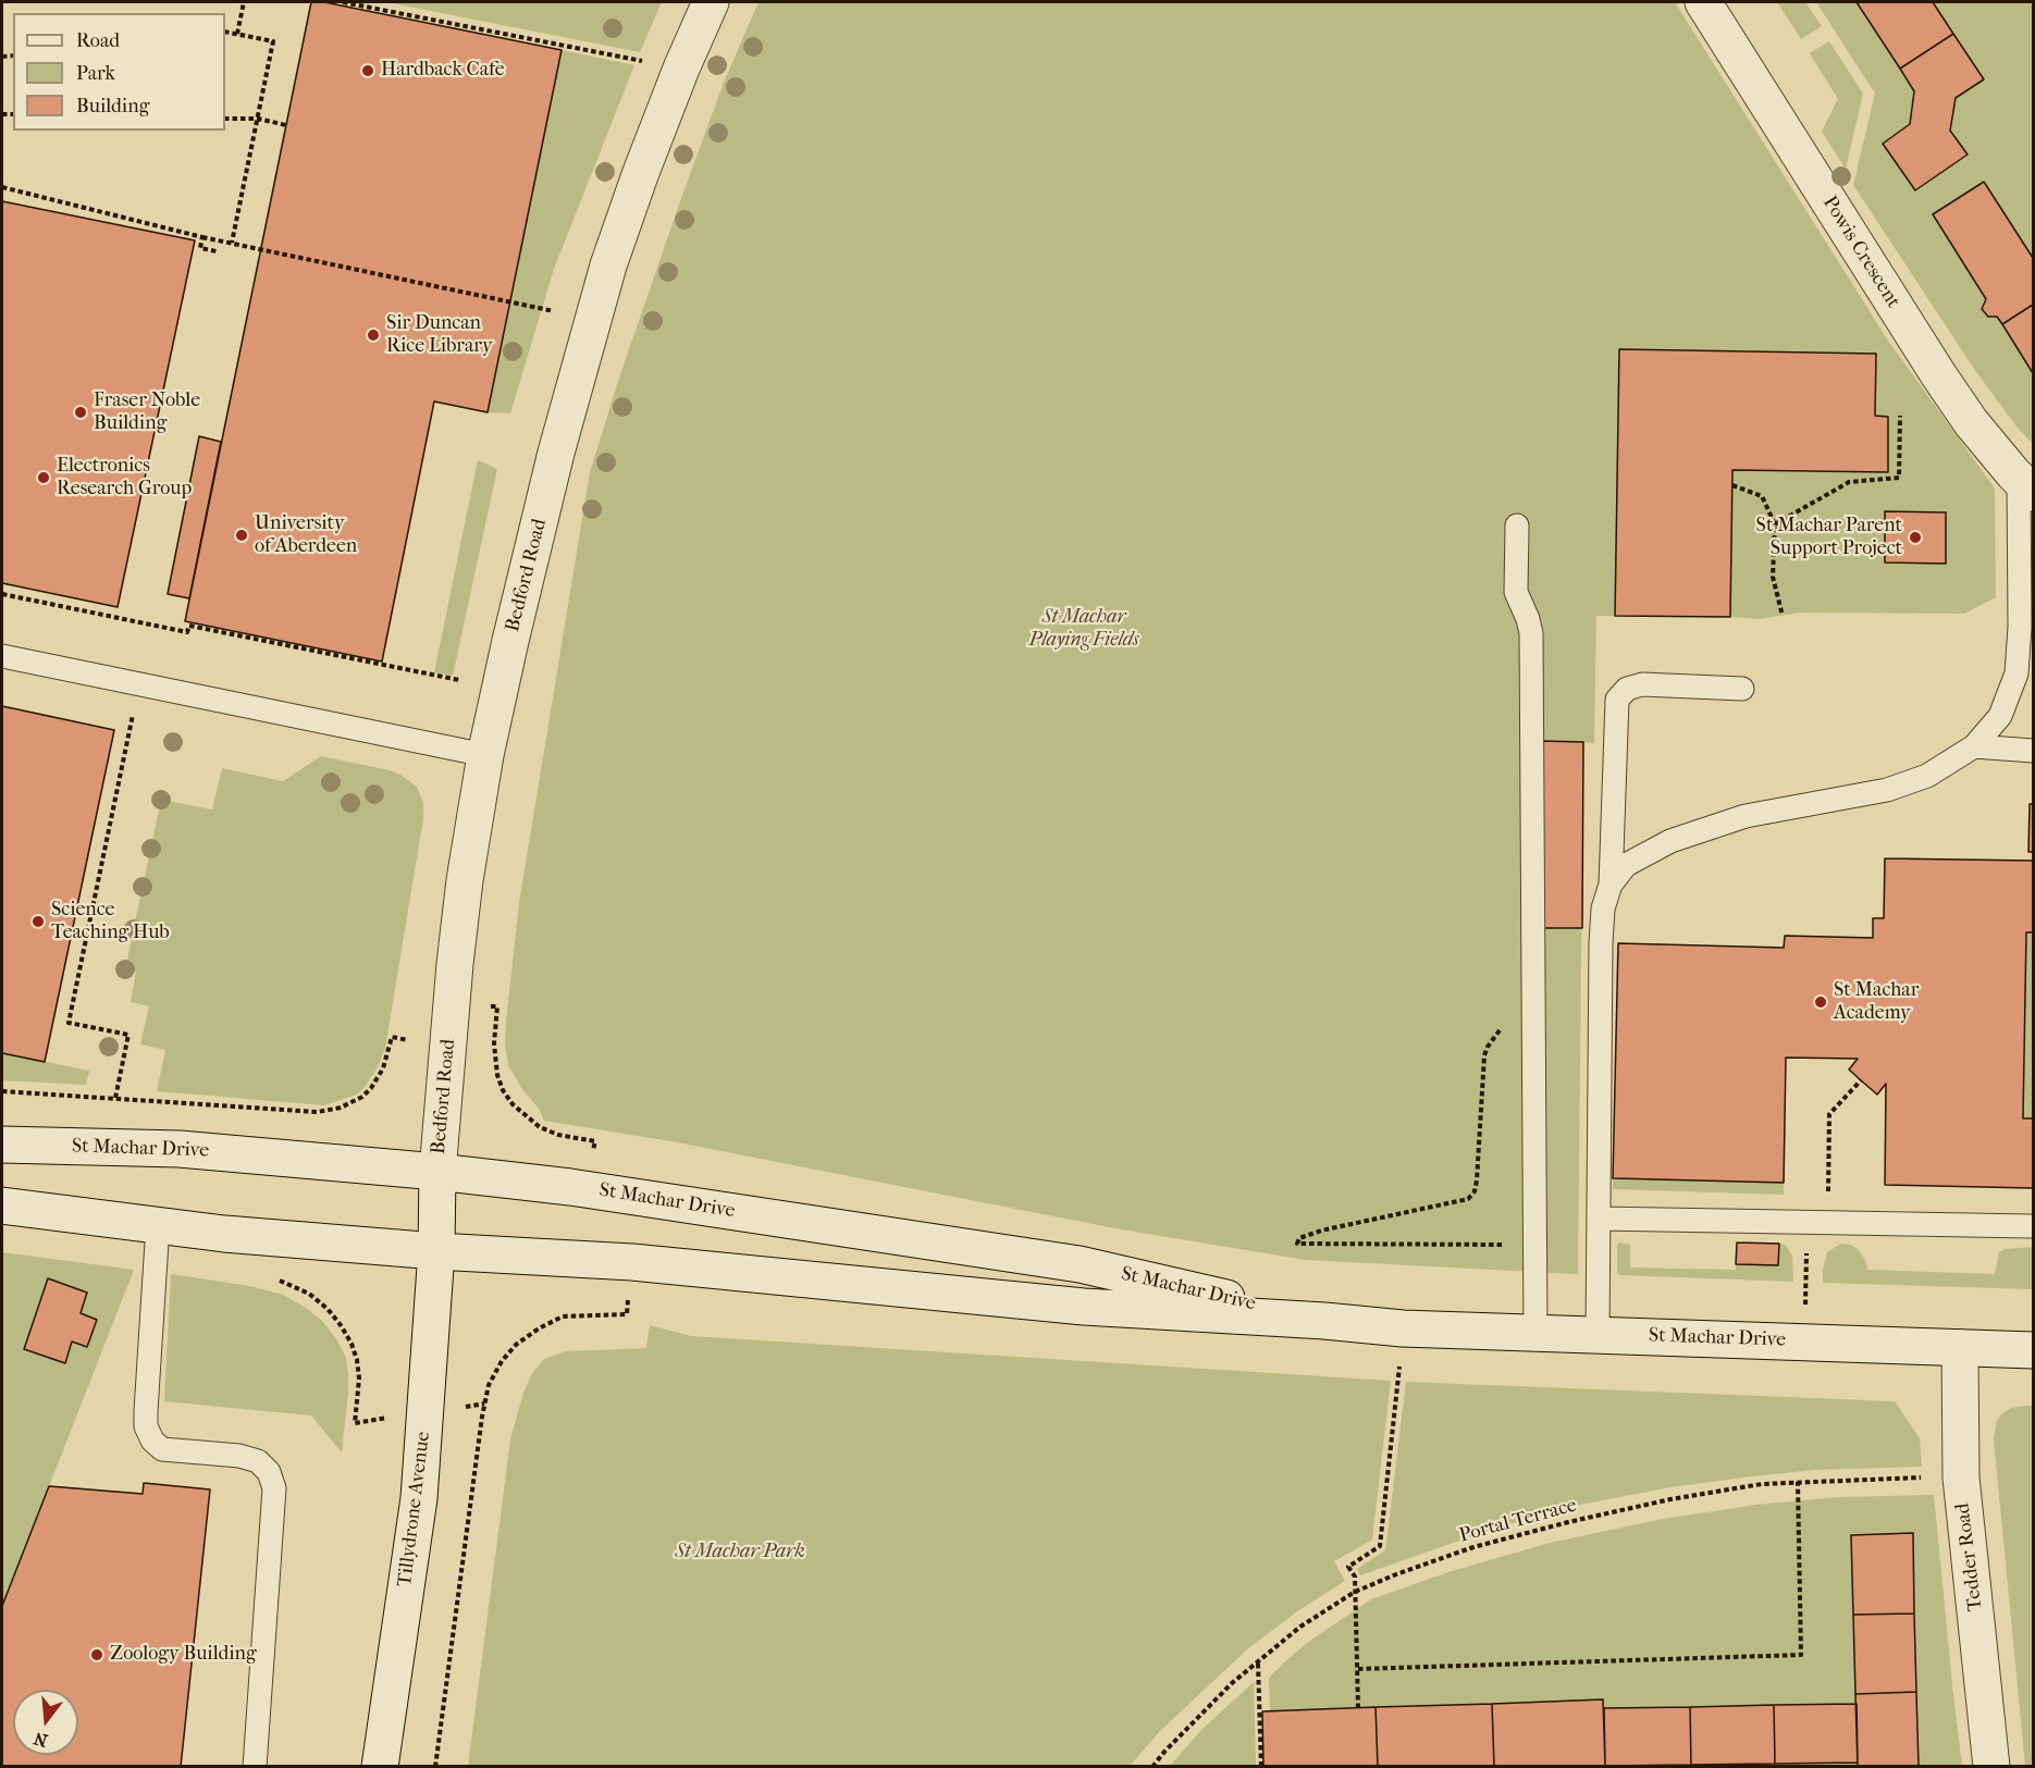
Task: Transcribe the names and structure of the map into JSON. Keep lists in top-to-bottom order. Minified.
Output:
{"streets":{"main road":["Powis Crescent","Bedford Road","St Machar Drive","Tillydrone Avenue","Tedder Road"],"path":["Portal Terrace"]},"crossings":[["Bedford Road","St Machar Drive"],["Bedford Road","Tillydrone Avenue"],["St Machar Drive","Tillydrone Avenue"],["St Machar Drive","Tedder Road"],["Portal Terrace","Tedder Road"]],"parks":["St Machar Playing Fields","St Machar Park"],"places":["Hardback Cafe","Sir Duncan Rice Library","Fraser Noble Building","Electronics Research Group","University of Aberdeen","St Machar Parent Support Project","Science Teaching Hub","St Machar Academy","Zoology Building"],"legend":["Road","Park","Building"],"north":"bottom"}
